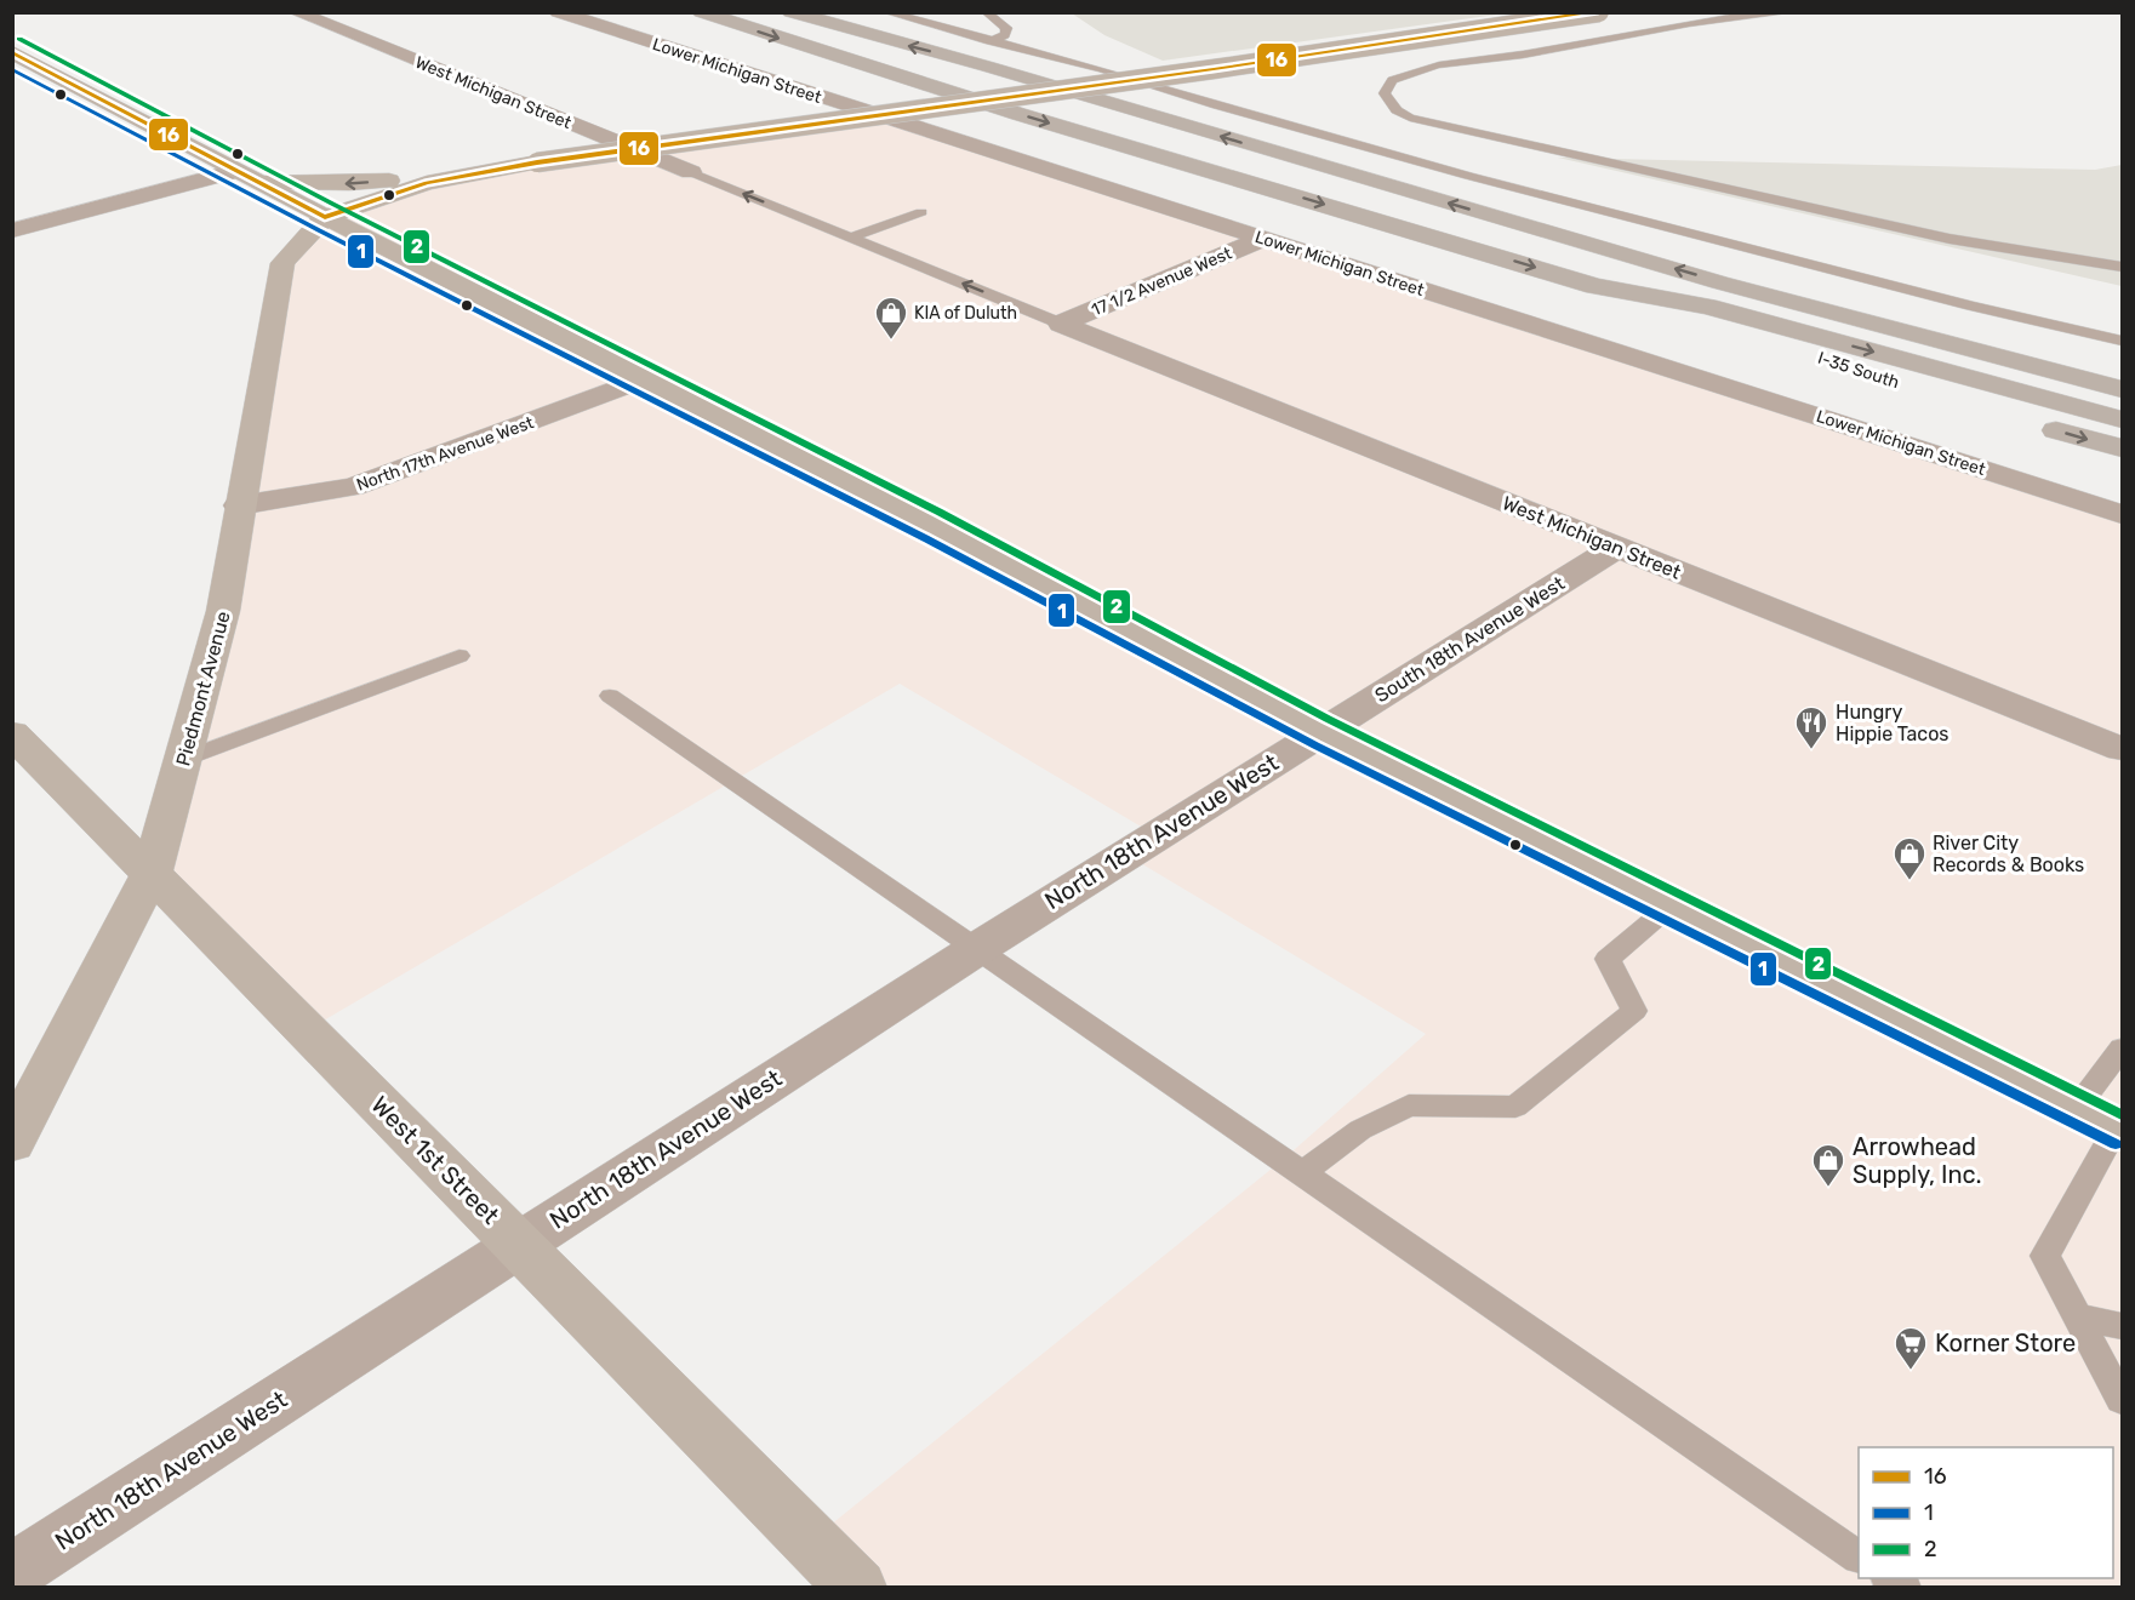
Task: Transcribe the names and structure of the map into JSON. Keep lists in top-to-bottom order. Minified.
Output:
{"streets":{"highway":["I-35 South"],"street":["Lower Michigan Street","West Michigan Street","17 1/2 Avenue West","North 17th Avenue West","South 18th Avenue West","Piedmont Avenue","North 18th Avenue West","West 1st Street"]},"crossings":[["Lower Michigan Street","17 1/2 Avenue West"],["West Michigan Street","17 1/2 Avenue West"],["West Michigan Street","South 18th Avenue West"],["North 17th Avenue West","Piedmont Avenue"],["South 18th Avenue West","North 18th Avenue West"],["Piedmont Avenue","West 1st Street"],["North 18th Avenue West","West 1st Street"]],"places":{"shop":["KIA of Duluth","River City Records & Books","Arrowhead Supply, Inc."],"restaurant":["Hungry Hippie Tacos"],"supermarket":["Korner Store"]},"lines":["transit line 16","transit line 2","transit line 1"],"legend":["16","1","2"]}
